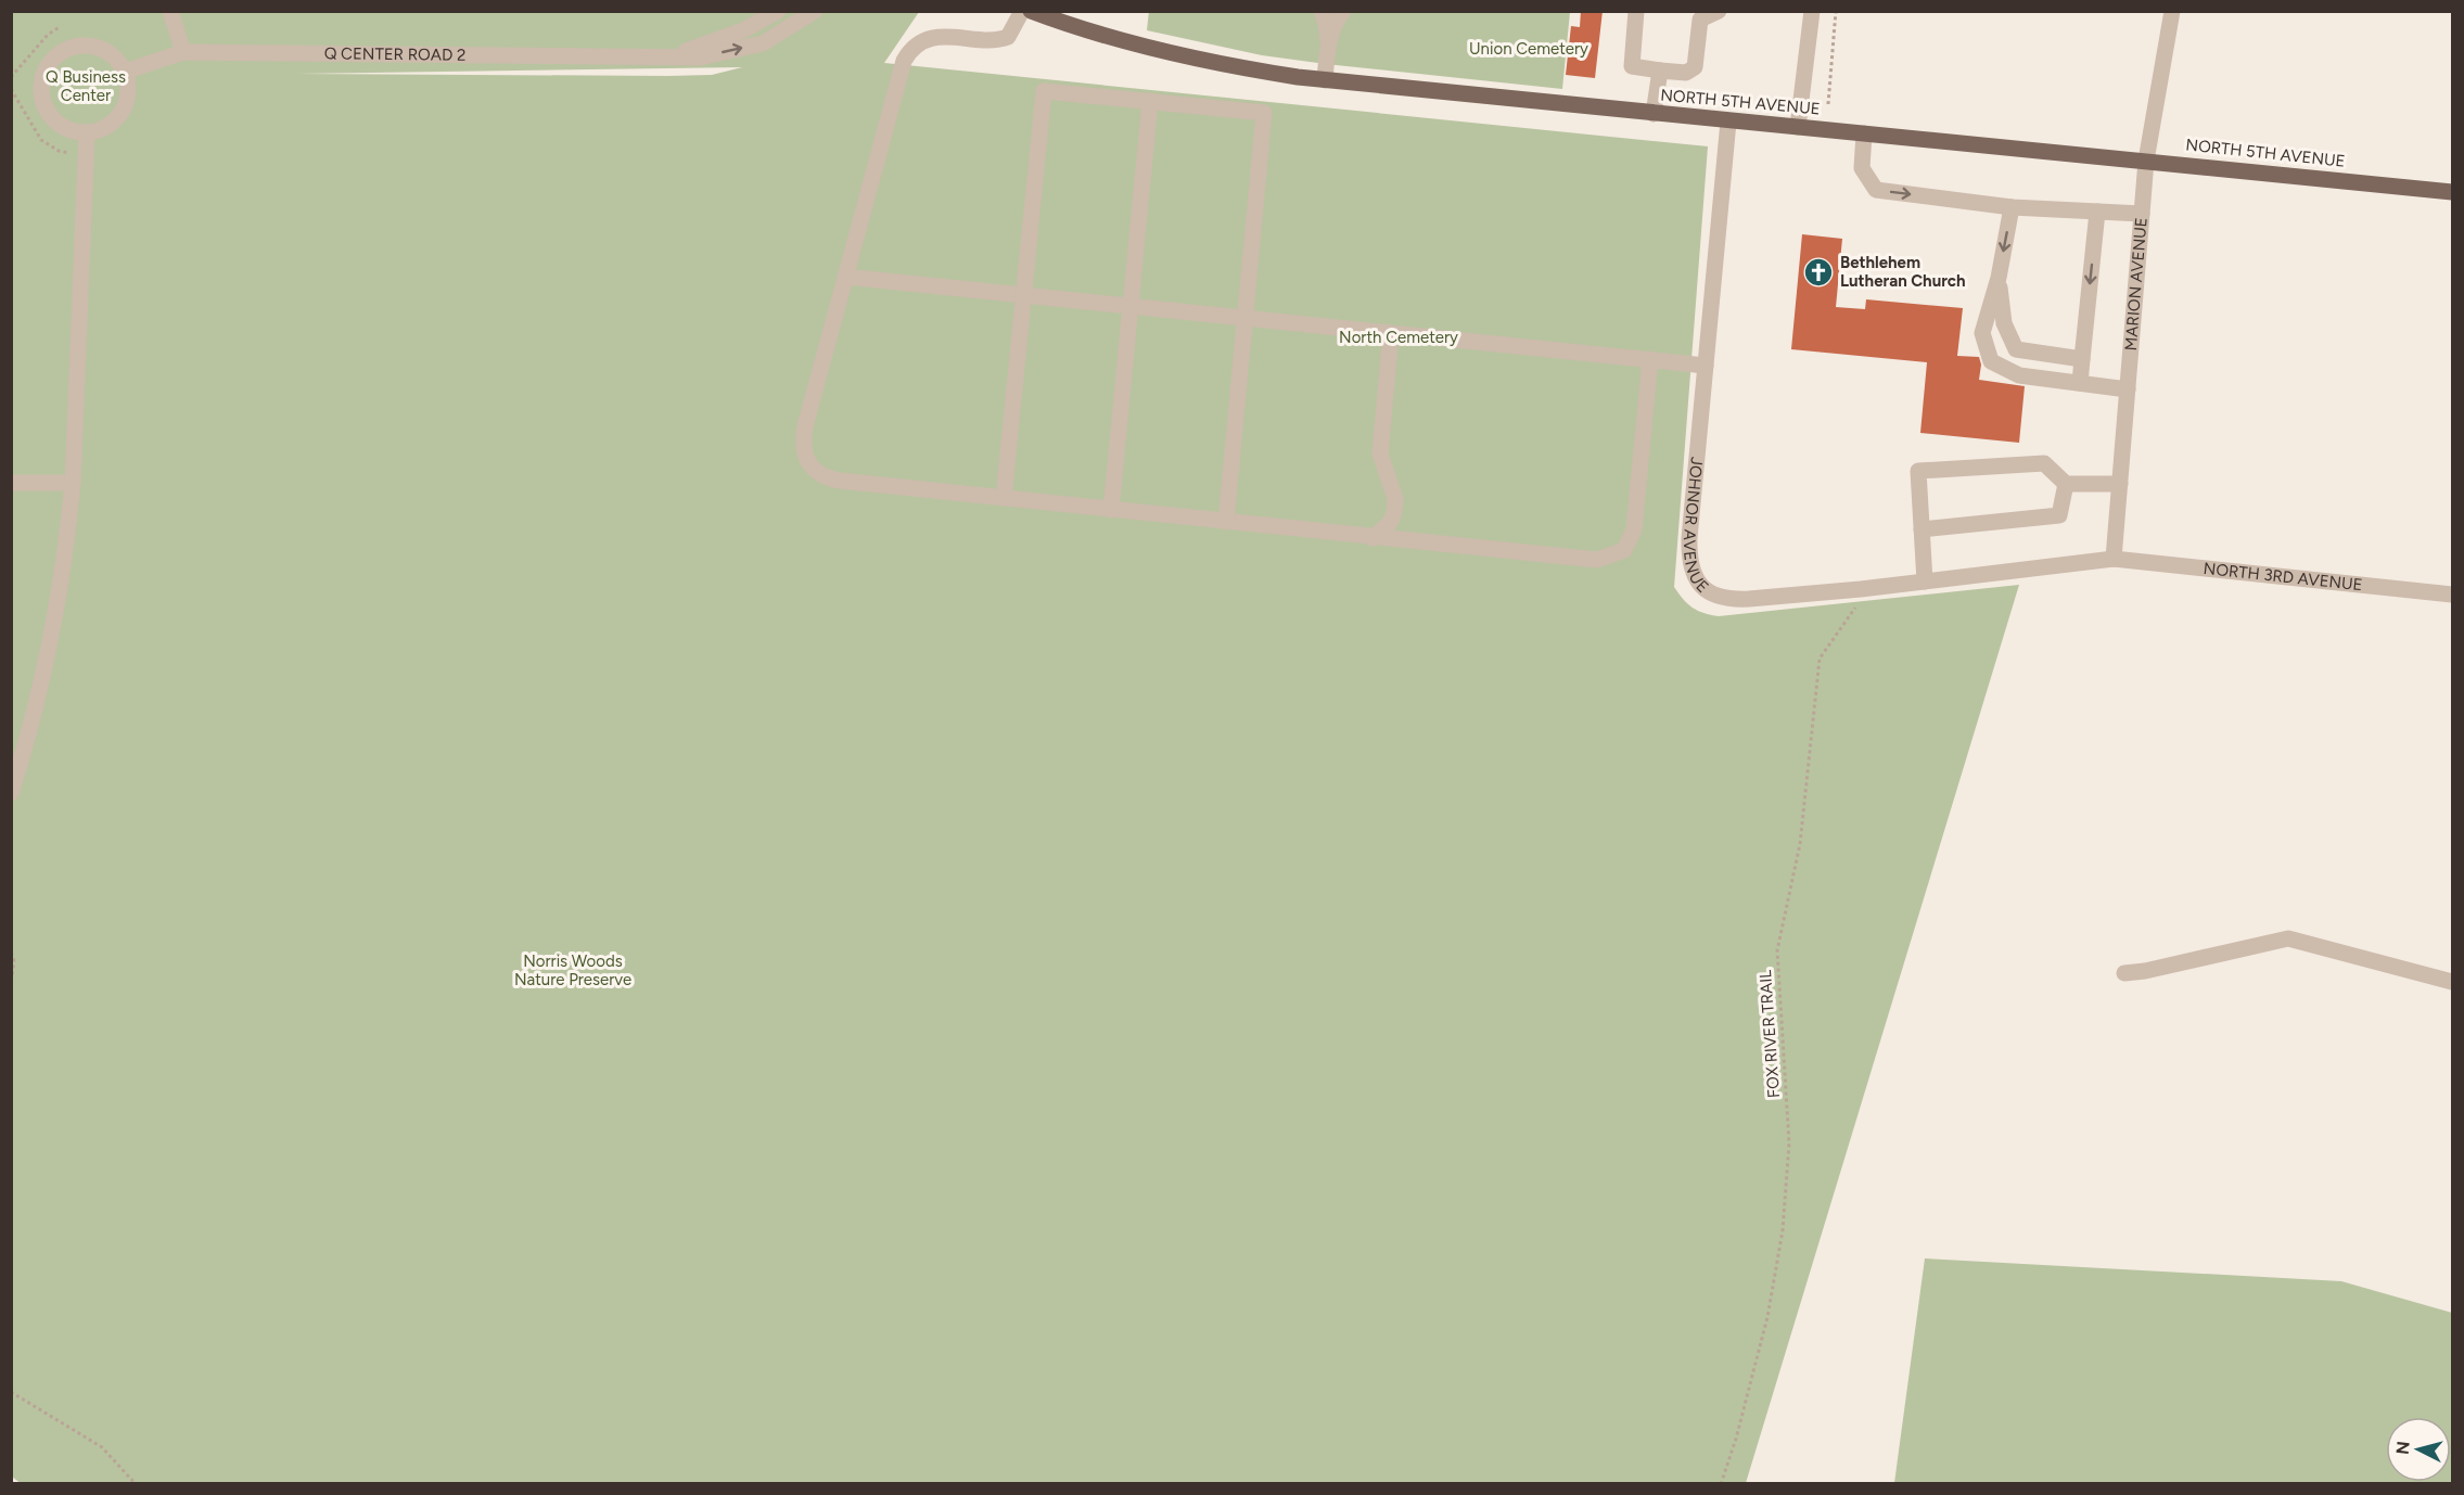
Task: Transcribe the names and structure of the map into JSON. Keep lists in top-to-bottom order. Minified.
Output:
{"streets":{"main road":["NORTH 5TH AVENUE"],"street":["Q CENTER ROAD 2","MARION AVENUE","JOHNOR AVENUE","NORTH 3RD AVENUE"],"path":["FOX RIVER TRAIL"]},"crossings":[["NORTH 5TH AVENUE","MARION AVENUE"],["NORTH 5TH AVENUE","JOHNOR AVENUE"],["MARION AVENUE","JOHNOR AVENUE"],["MARION AVENUE","NORTH 3RD AVENUE"],["JOHNOR AVENUE","NORTH 3RD AVENUE"],["JOHNOR AVENUE","FOX RIVER TRAIL"]],"parks":["Union Cemetery","Q Business Center","North Cemetery","Norris Woods Nature Preserve"],"places":{"church":["Bethlehem Lutheran Church"]},"north":"left"}
